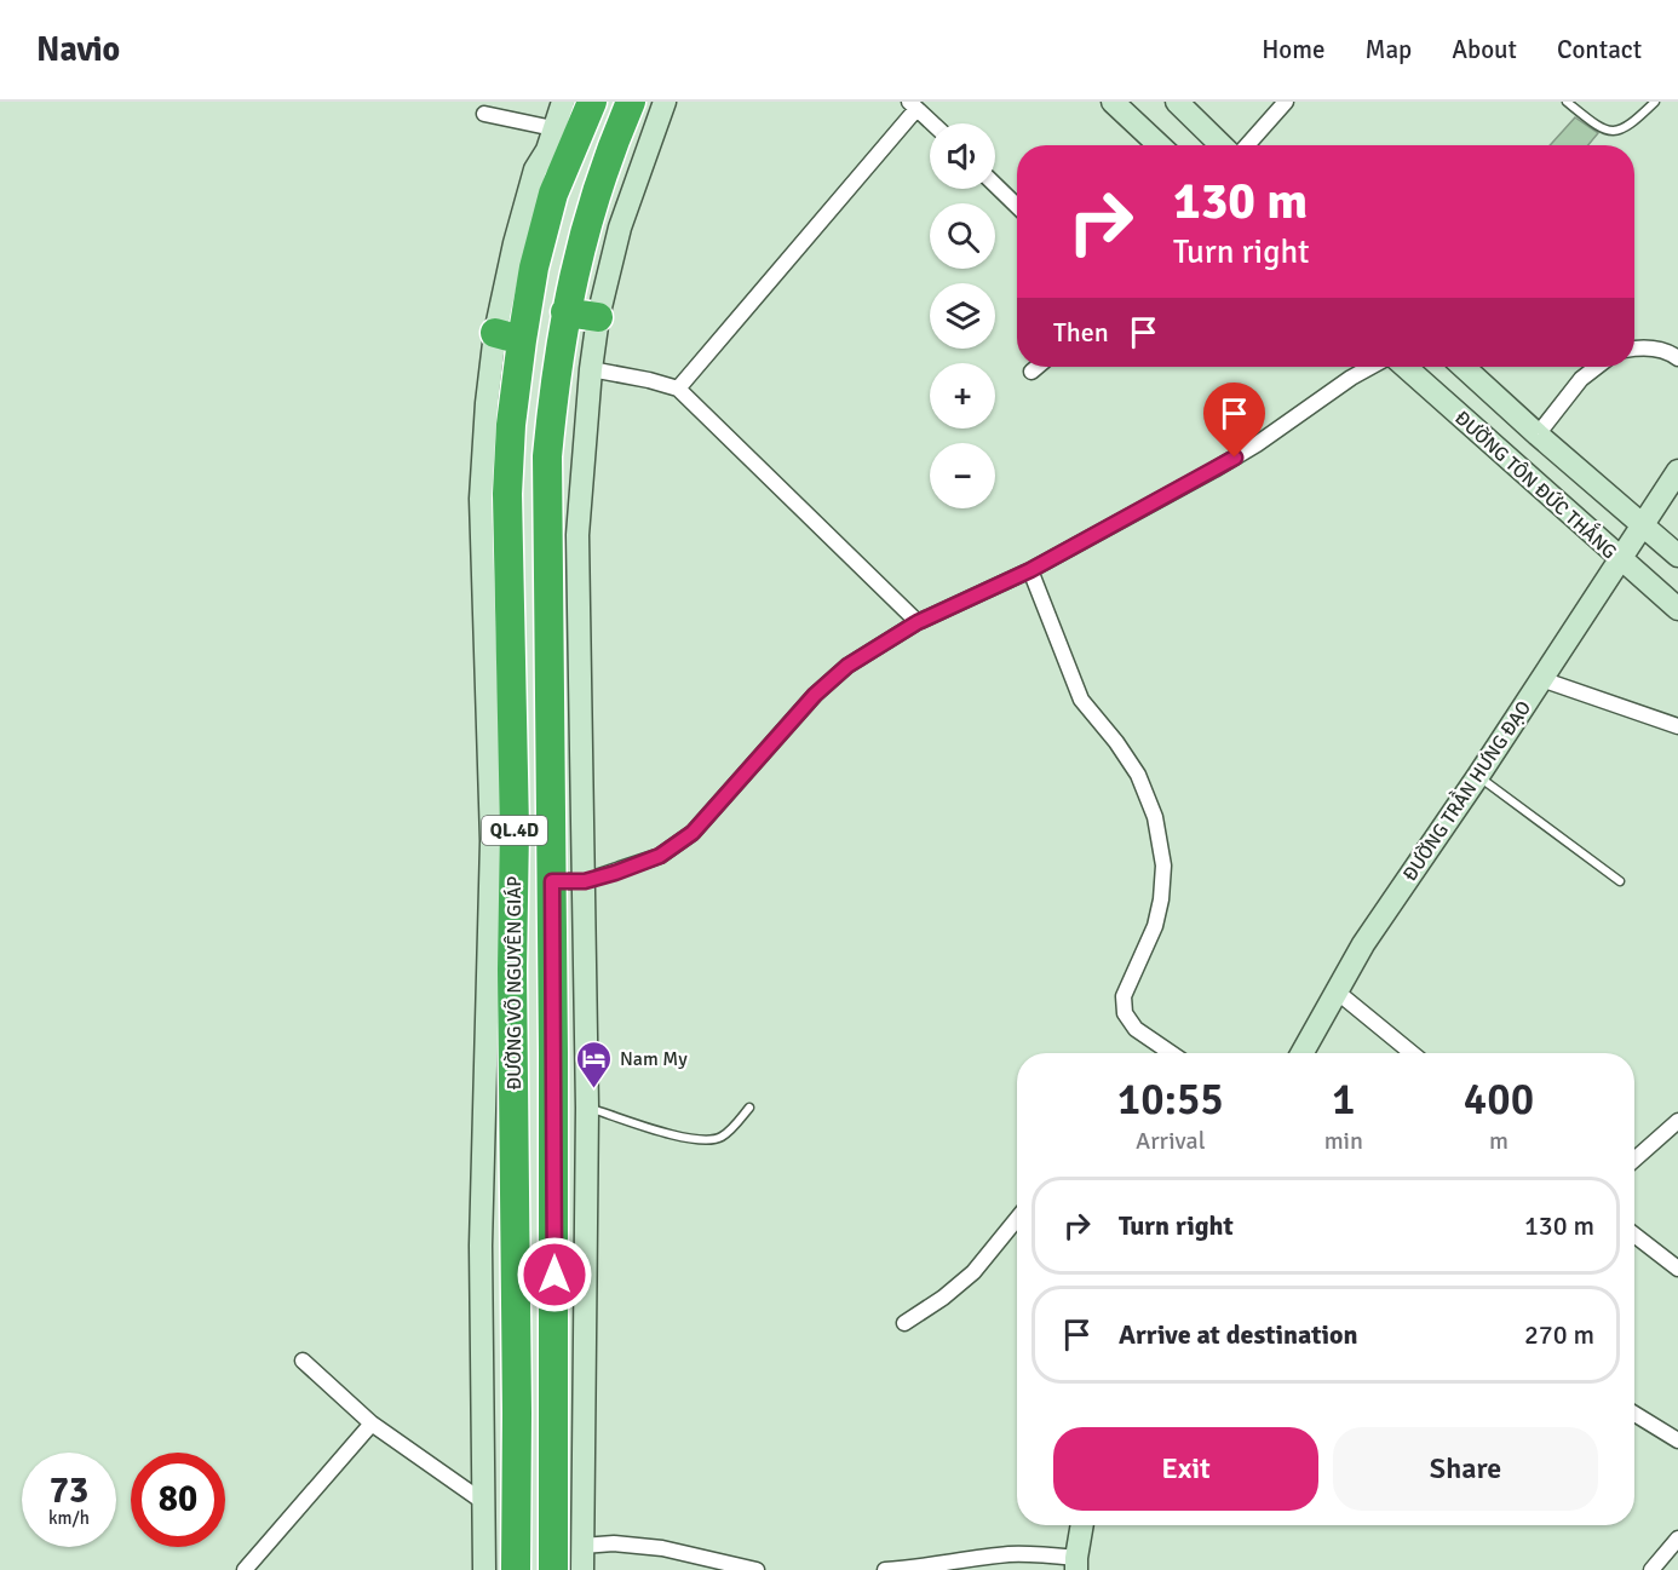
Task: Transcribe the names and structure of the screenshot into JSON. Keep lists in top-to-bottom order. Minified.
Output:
{"streets":{"highway":["QL.4D","ĐƯỜNG VÕ NGUYÊN GIÁP"],"street":["ĐƯỜNG TÔN ĐỨC THẮNG","ĐƯỜNG TRẦN HƯNG ĐẠO"]},"crossings":[["ĐƯỜNG TÔN ĐỨC THẮNG","ĐƯỜNG TRẦN HƯNG ĐẠO"]],"places":{"hotel":["Nam My"]},"page":{"header":"Navio","nav":["Home","Map","About","Contact"],"map_buttons":["+","−"],"turn":["130 m","Turn right"],"then":"Then","eta":["10:55","Arrival","1","min","400","m"],"list":[{"name":"Turn right","value":"130 m"},{"name":"Arrive at destination","value":"270 m"}],"buttons":["Exit","Share"],"speed":"73 km/h","limit":"80"}}
